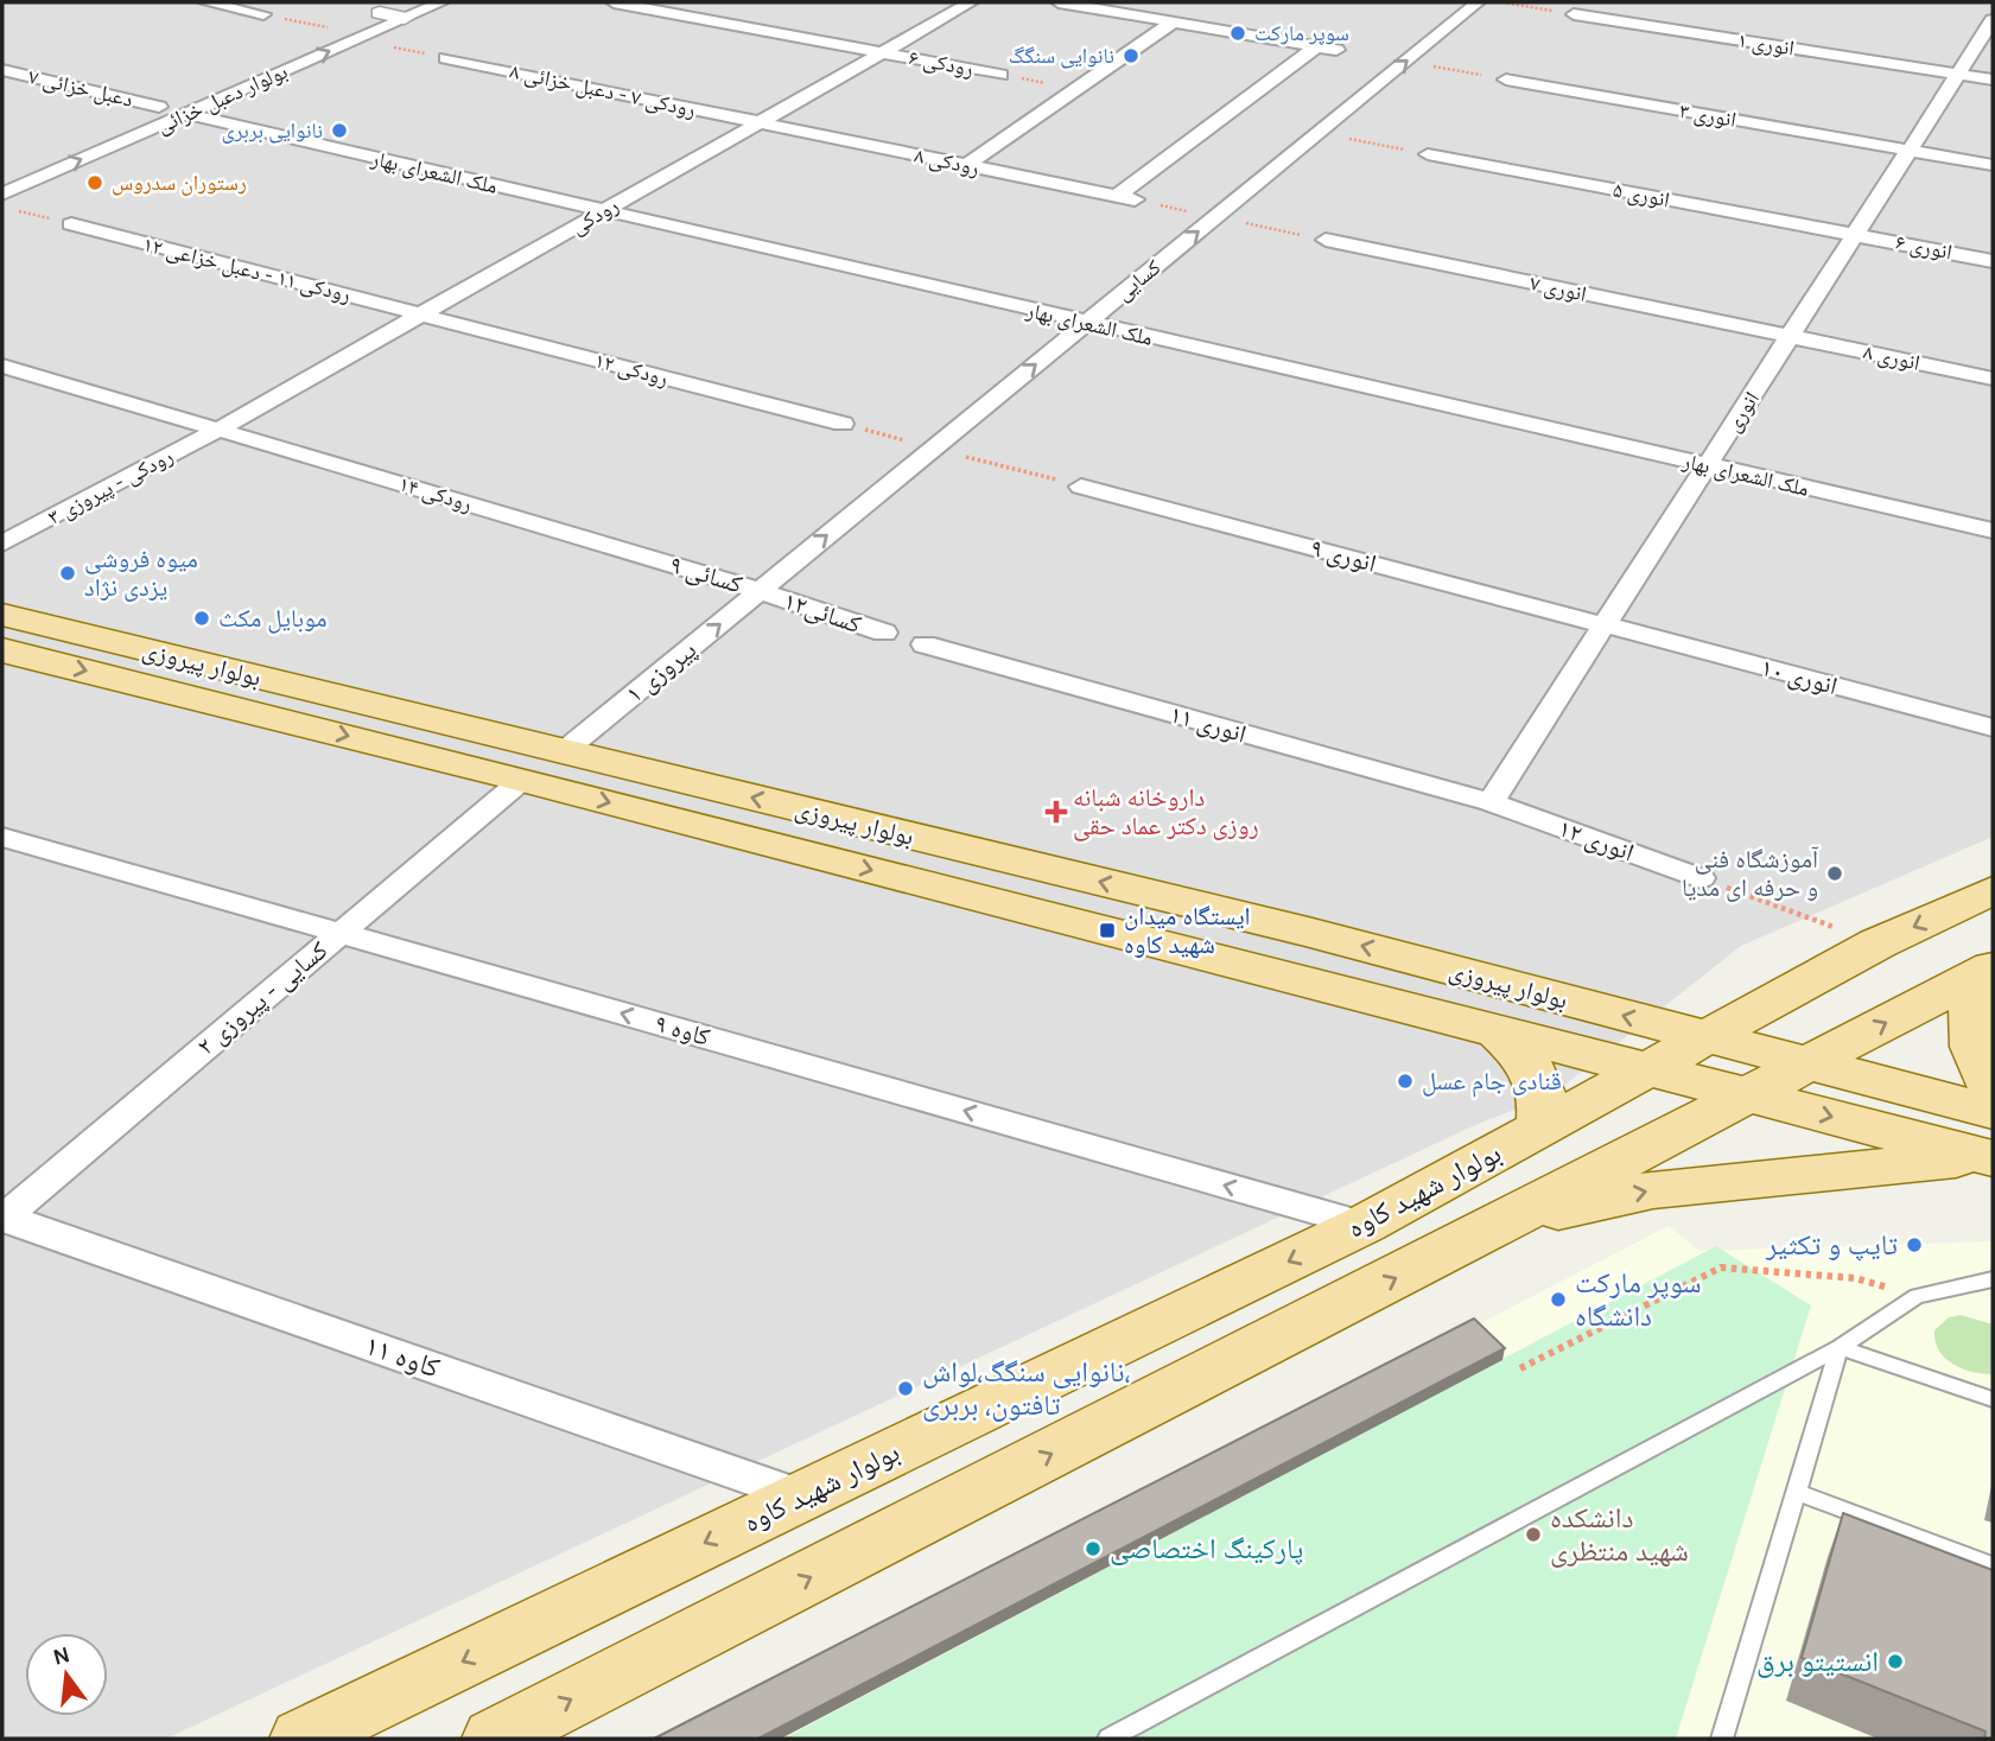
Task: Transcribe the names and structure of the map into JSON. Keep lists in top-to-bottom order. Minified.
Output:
{"streets":{"main road":["بولوار پیروزی","بولوار شهید کاوه"],"street":["انوری ۱","رودکی ۶","دعبل خزائی ۷","رودکی ۷ - دعبل خزائی ۸","بولوار دعبل خزائی","انوری ۳","رودکی ۸","ملک الشعرای بهار","انوری ۵","رودکی","انوری ۶","رودکی ۱۱ - دعبل خزاعی ۱۲","کسایی","انوری ۷","انوری ۸","رودکی ۱۲","انوری","رودکی - پیروزی ۳","رودکی ۱۴","انوری ۹","کسائی ۹","کسائی۱۲","پیروزی ۱","انوری ۱۰","انوری ۱۱","انوری ۱۲","کسایی - پیروزی ۲","کاوه ۹","کاوه ۱۱"]},"crossings":[["انوری ۱","انوری"],["رودکی ۶","رودکی"],["دعبل خزائی ۷","بولوار دعبل خزائی"],["رودکی ۷ - دعبل خزائی ۸","رودکی ۸"],["رودکی ۷ - دعبل خزائی ۸","رودکی"],["بولوار دعبل خزائی","ملک الشعرای بهار"],["انوری ۳","انوری"],["رودکی ۸","رودکی"],["ملک الشعرای بهار","رودکی"],["ملک الشعرای بهار","کسایی"],["ملک الشعرای بهار","انوری"],["انوری ۵","انوری ۶"],["انوری ۵","انوری"],["رودکی","رودکی ۱۱ - دعبل خزاعی ۱۲"],["رودکی","رودکی ۱۲"],["رودکی","رودکی - پیروزی ۳"],["رودکی","رودکی ۱۴"],["انوری ۶","انوری"],["رودکی ۱۱ - دعبل خزاعی ۱۲","رودکی ۱۲"],["کسایی","کسائی ۹"],["کسایی","کسائی۱۲"],["کسایی","پیروزی ۱"],["انوری ۷","انوری ۸"],["انوری ۷","انوری"],["انوری ۸","انوری"],["انوری","انوری ۹"],["انوری","انوری ۱۰"],["انوری","انوری ۱۱"],["انوری","انوری ۱۲"],["رودکی - پیروزی ۳","رودکی ۱۴"],["رودکی ۱۴","کسائی ۹"],["انوری ۹","انوری ۱۰"],["کسائی ۹","کسائی۱۲"],["کسائی ۹","پیروزی ۱"],["کسائی۱۲","پیروزی ۱"],["بولوار پیروزی","پیروزی ۱"],["بولوار پیروزی","کسایی - پیروزی ۲"],["بولوار پیروزی","بولوار شهید کاوه"],["انوری ۱۱","انوری ۱۲"],["کسایی - پیروزی ۲","کاوه ۹"],["کسایی - پیروزی ۲","کاوه ۱۱"],["کاوه ۹","بولوار شهید کاوه"],["بولوار شهید کاوه","کاوه ۱۱"]],"one_way":["کسایی","پیروزی ۱","کاوه ۹"],"places":{"other":["سوپر مارکت","نانوایی سنگگ","نانوایی بربری","رستوران سدروس","میوه فروشی یزدی نژاد","موبایل مکث","آموزشگاه فنی و حرفه ای مدیا","قنادی جام عسل","تایپ و تکثیر","سوپر مارکت دانشگاه","نانوایی سنگگ،لواش، تافتون، بربری","دانشکده شهید منتظری","پارکینگ اختصاصی","انستیتو برق"],"health":["داروخانه شبانه روزی دکتر عماد حقی"],"transit":["ایستگاه میدان شهید کاوه"]},"north":"top"}
